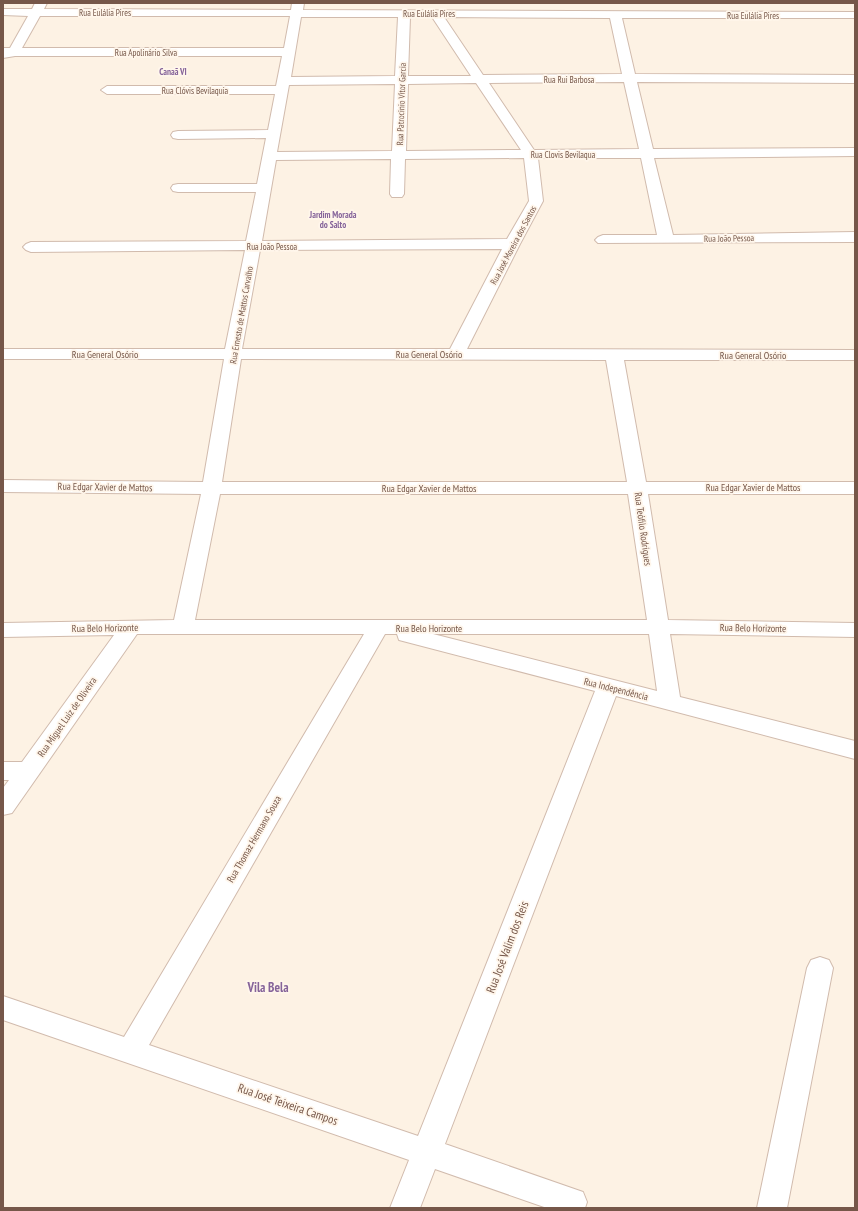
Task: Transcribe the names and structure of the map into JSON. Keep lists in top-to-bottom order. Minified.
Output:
{"streets":{"street":["Rua Eulália Pires","Rua Apolinário Silva","Rua Rui Barbosa","Rua Clóvis Bevilaquia","Rua Patrocinio Vitor Garcia","Rua Clovis Bevilaqua","Rua João Pessoa","Rua José Moreira dos Santos","Rua Ernesto de Mattos Carvalho","Rua General Osório","Rua Edgar Xavier de Mattos","Rua Teófilo Rodrigues","Rua Belo Horizonte","Rua Independência","Rua Miguel Luiz de Oliveira","Rua Thomaz Hermano Souza","Rua José Valim dos Reis","Rua José Teixeira Campos"]},"crossings":[["Rua Eulália Pires","Rua Patrocinio Vitor Garcia"],["Rua Eulália Pires","Rua José Moreira dos Santos"],["Rua Eulália Pires","Rua Ernesto de Mattos Carvalho"],["Rua Apolinário Silva","Rua Ernesto de Mattos Carvalho"],["Rua Rui Barbosa","Rua Clóvis Bevilaquia"],["Rua Rui Barbosa","Rua Patrocinio Vitor Garcia"],["Rua Rui Barbosa","Rua José Moreira dos Santos"],["Rua Rui Barbosa","Rua Ernesto de Mattos Carvalho"],["Rua Clóvis Bevilaquia","Rua Ernesto de Mattos Carvalho"],["Rua Patrocinio Vitor Garcia","Rua Clovis Bevilaqua"],["Rua Clovis Bevilaqua","Rua José Moreira dos Santos"],["Rua Clovis Bevilaqua","Rua Ernesto de Mattos Carvalho"],["Rua João Pessoa","Rua José Moreira dos Santos"],["Rua João Pessoa","Rua Ernesto de Mattos Carvalho"],["Rua José Moreira dos Santos","Rua General Osório"],["Rua Ernesto de Mattos Carvalho","Rua General Osório"],["Rua Ernesto de Mattos Carvalho","Rua Edgar Xavier de Mattos"],["Rua Ernesto de Mattos Carvalho","Rua Belo Horizonte"],["Rua General Osório","Rua Teófilo Rodrigues"],["Rua Edgar Xavier de Mattos","Rua Teófilo Rodrigues"],["Rua Teófilo Rodrigues","Rua Belo Horizonte"],["Rua Teófilo Rodrigues","Rua Independência"],["Rua Belo Horizonte","Rua Independência"],["Rua Belo Horizonte","Rua Miguel Luiz de Oliveira"],["Rua Belo Horizonte","Rua Thomaz Hermano Souza"],["Rua Independência","Rua Thomaz Hermano Souza"],["Rua Independência","Rua José Valim dos Reis"],["Rua Thomaz Hermano Souza","Rua José Teixeira Campos"],["Rua José Valim dos Reis","Rua José Teixeira Campos"]],"districts":["Canaã VI","Jardim Morada do Salto","Vila Bela"]}
